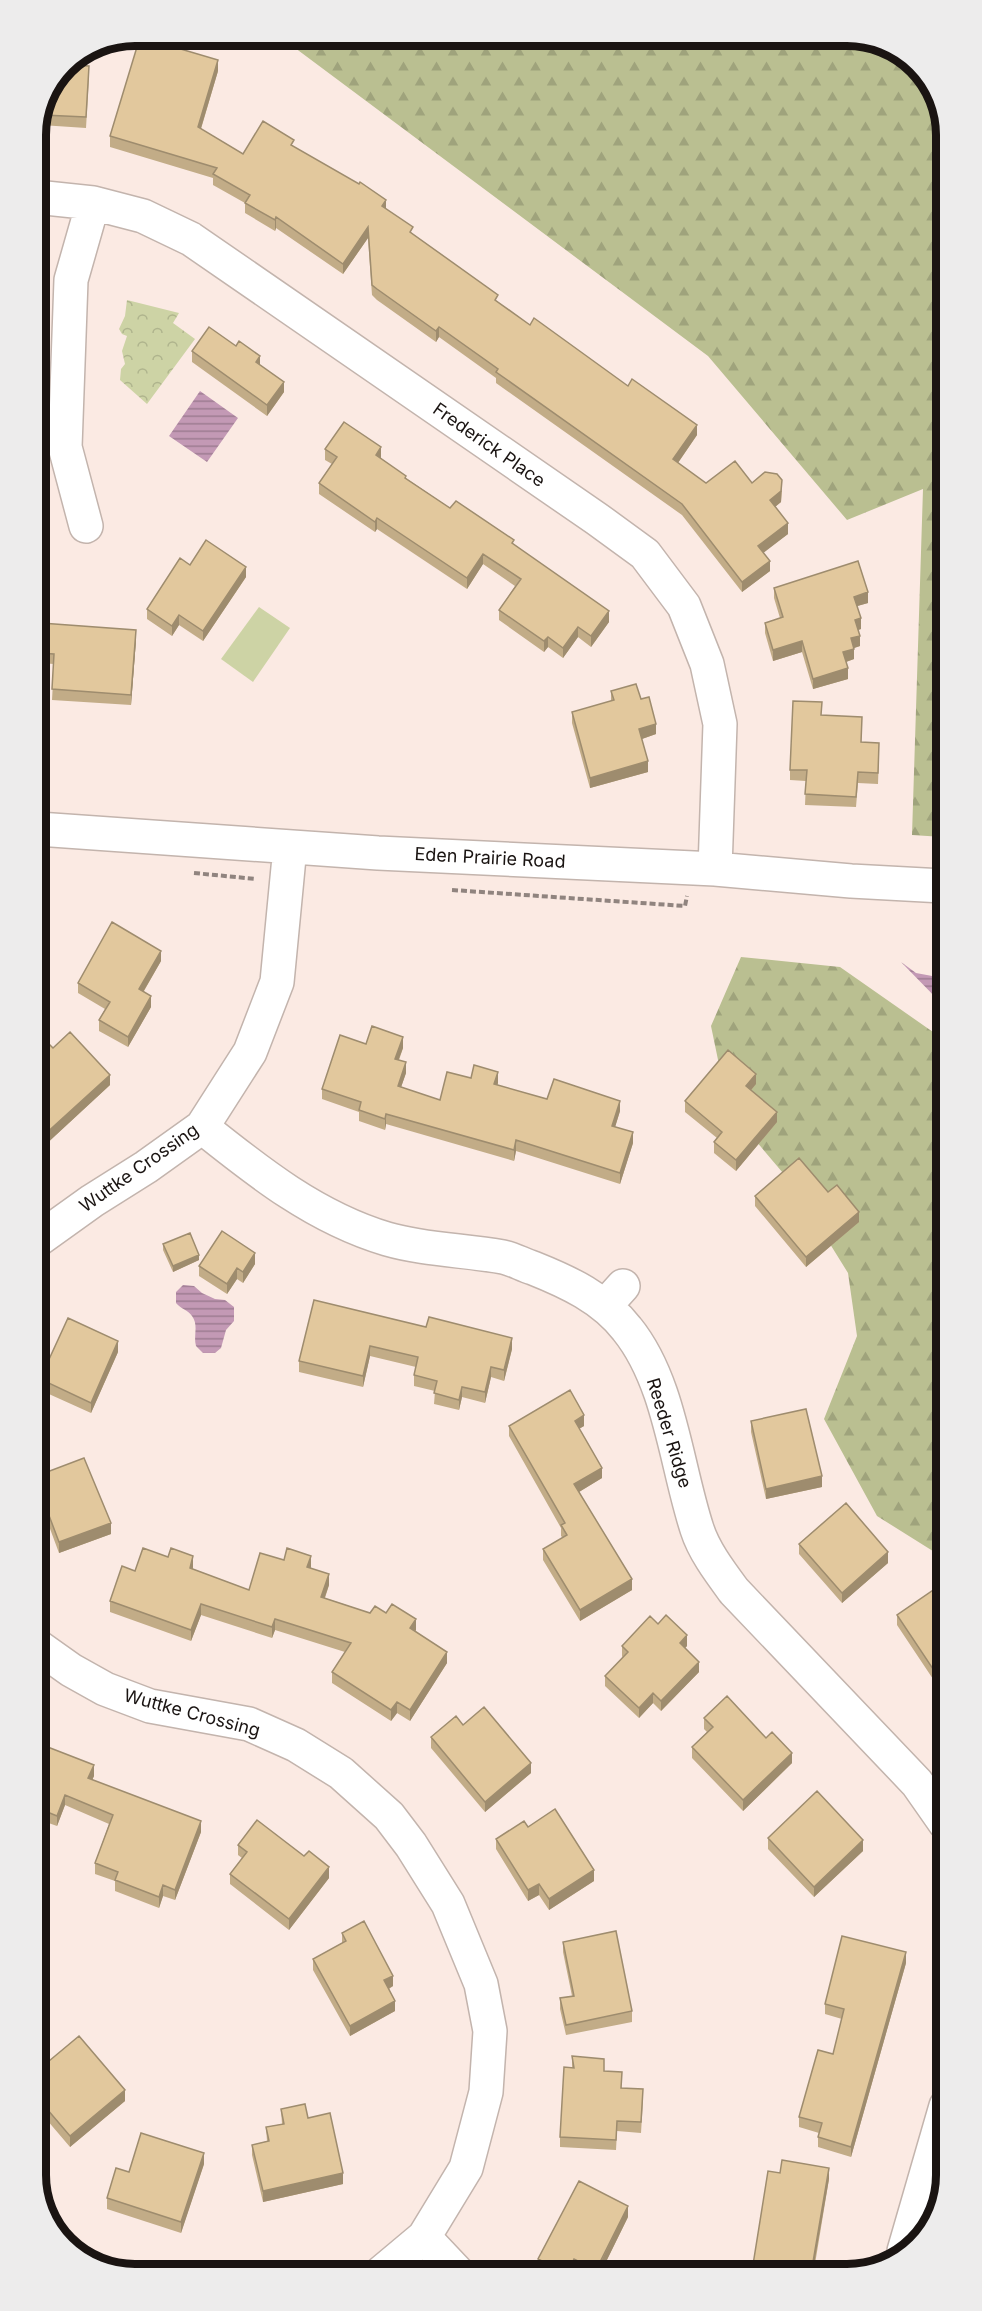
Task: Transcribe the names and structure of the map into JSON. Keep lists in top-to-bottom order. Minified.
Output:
{"streets":{"street":["Frederick Place","Eden Prairie Road","Wuttke Crossing","Reeder Ridge"]},"crossings":[["Frederick Place","Eden Prairie Road"],["Eden Prairie Road","Wuttke Crossing"],["Wuttke Crossing","Reeder Ridge"]]}
